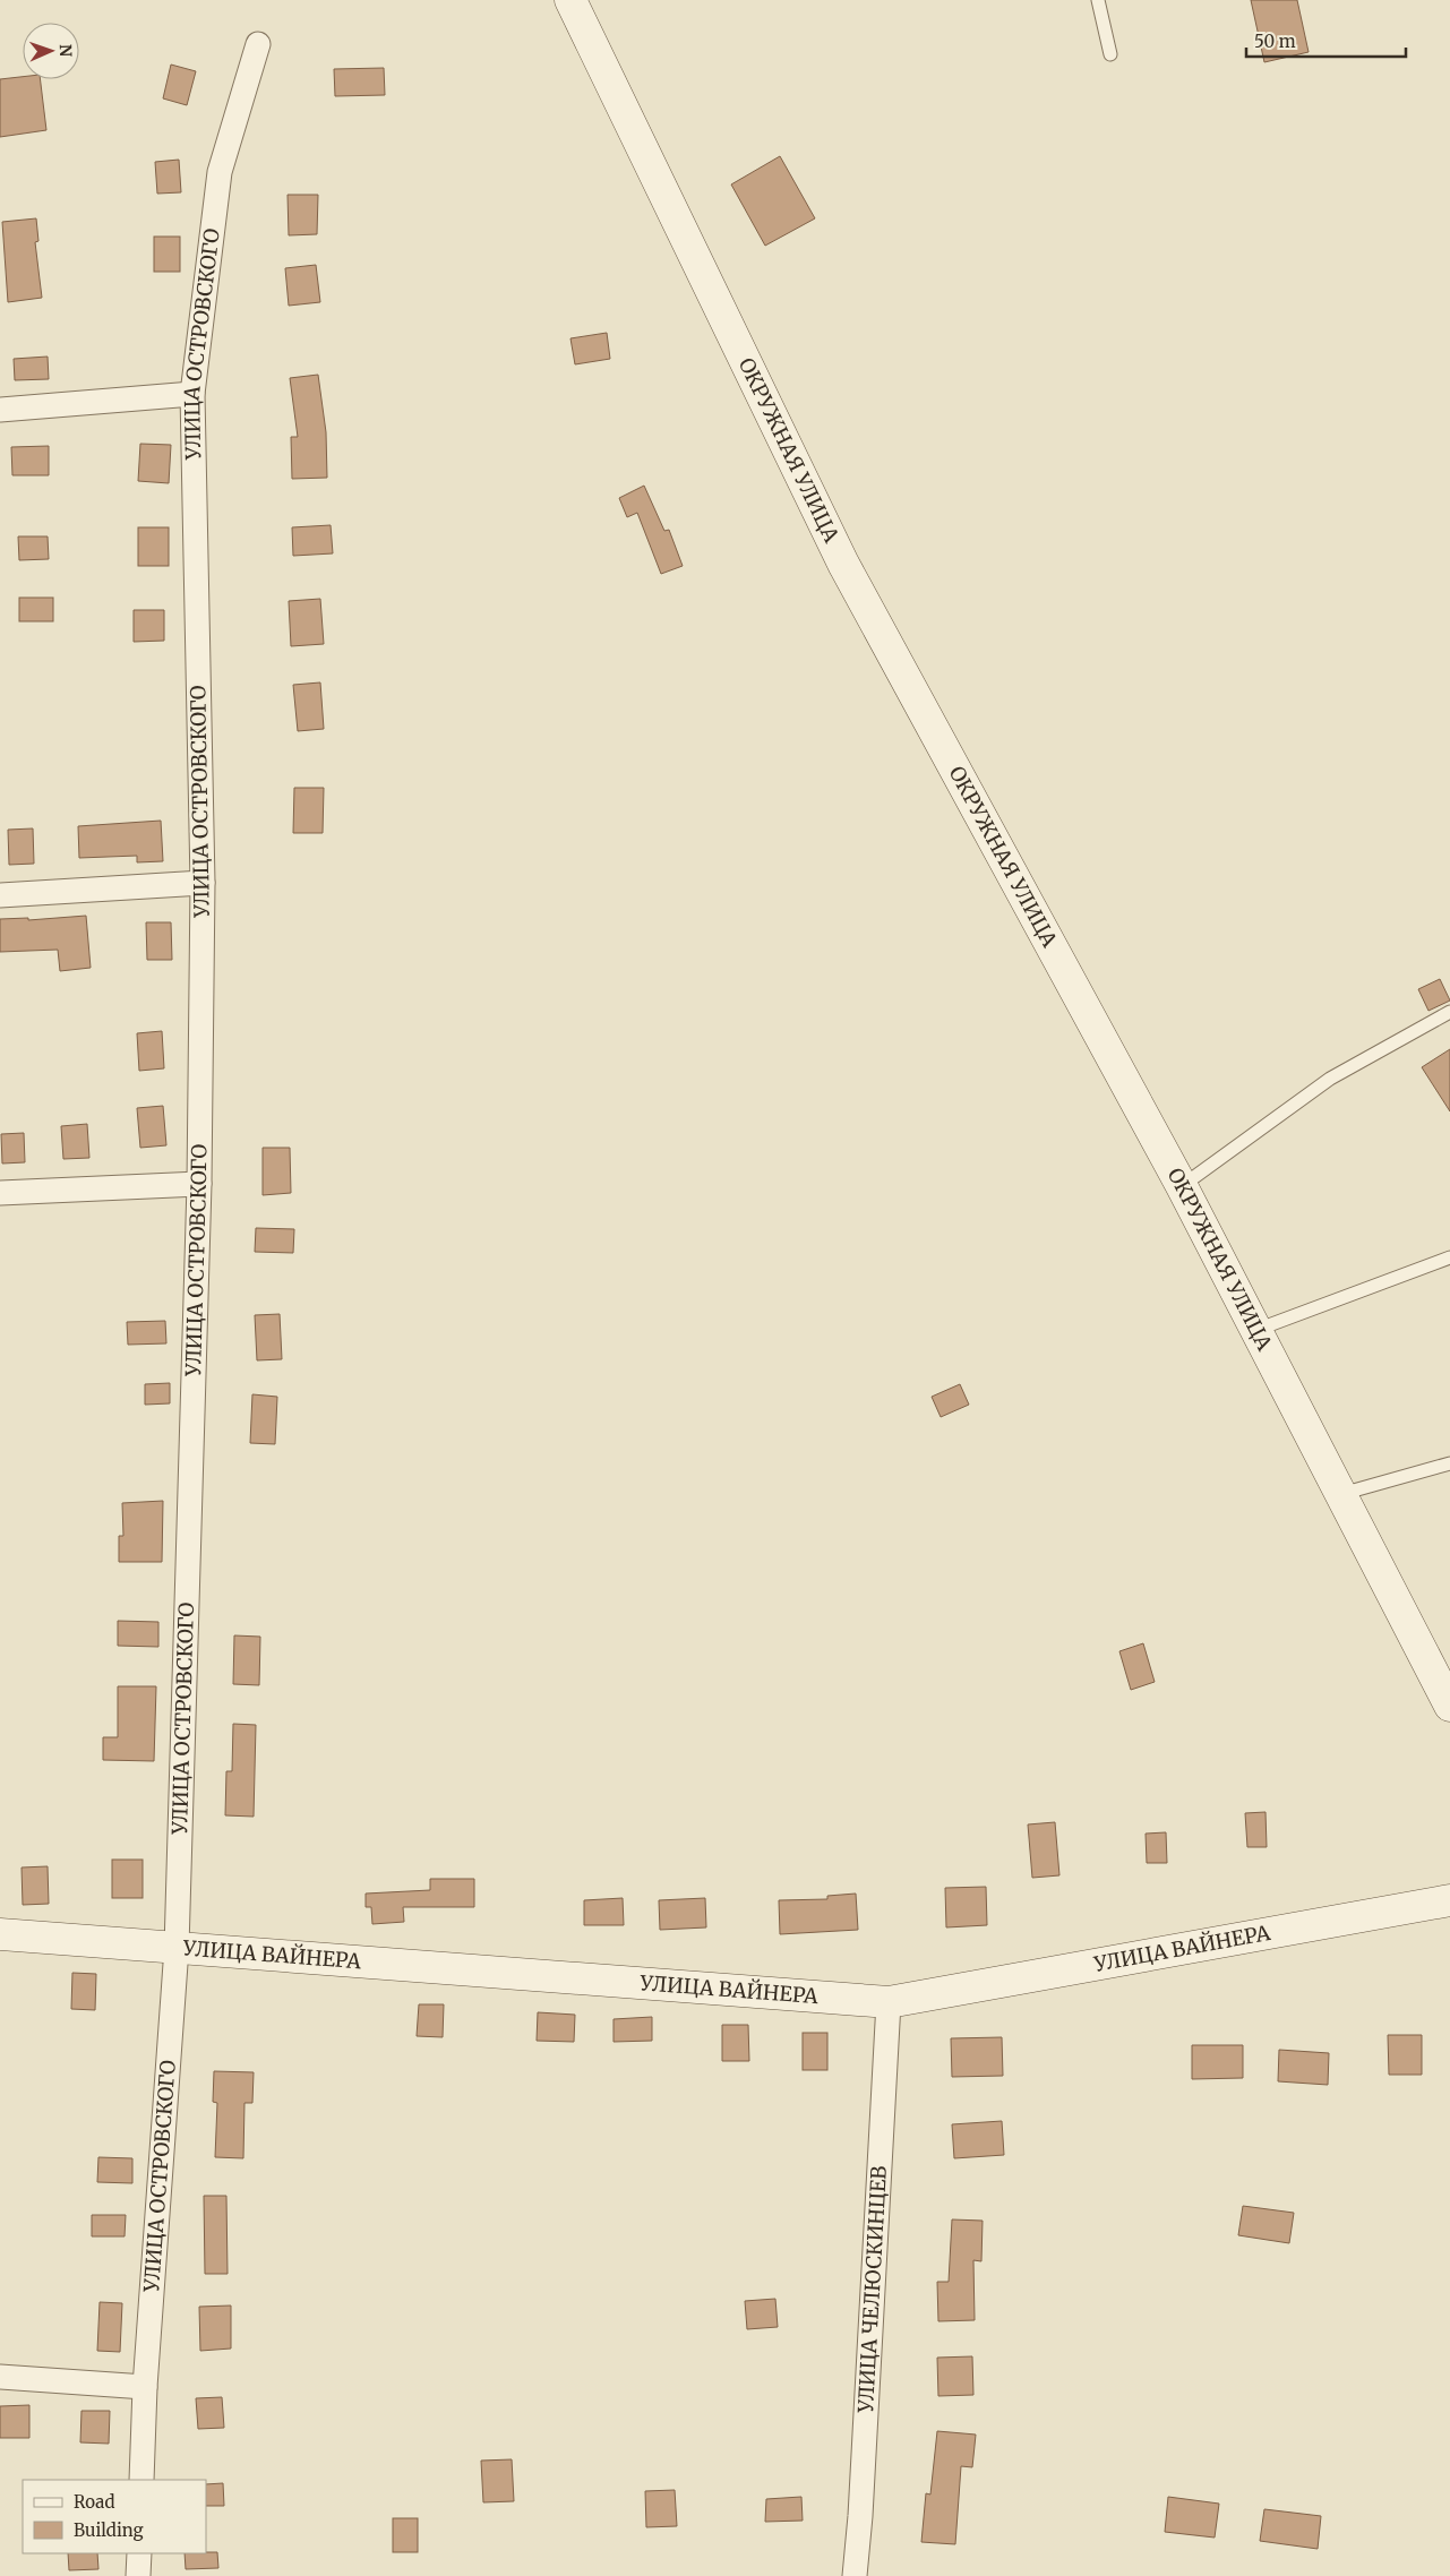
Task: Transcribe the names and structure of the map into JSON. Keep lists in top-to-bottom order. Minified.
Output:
{"streets":{"street":["УЛИЦА ОСТРОВСКОГО","ОКРУЖНАЯ УЛИЦА","УЛИЦА ВАЙНЕРА","УЛИЦА ЧЕЛЮСКИНЦЕВ"]},"crossings":[["УЛИЦА ОСТРОВСКОГО","УЛИЦА ВАЙНЕРА"],["УЛИЦА ВАЙНЕРА","УЛИЦА ЧЕЛЮСКИНЦЕВ"]],"legend":["Road","Building"],"scale_bar":"50 m","north":"right"}
